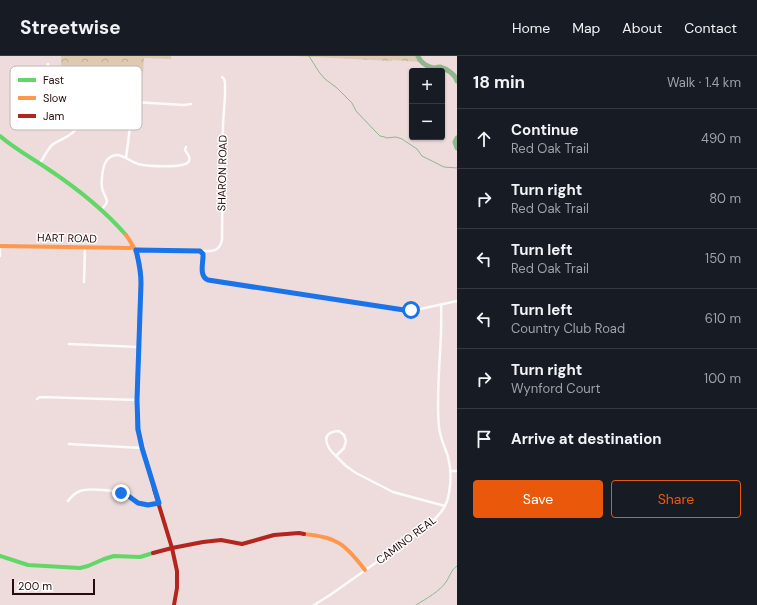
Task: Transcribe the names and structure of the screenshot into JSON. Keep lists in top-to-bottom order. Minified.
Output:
{"streets":{"main road":["HART ROAD"],"street":["SHARON ROAD","CAMINO REAL"]},"crossings":[["SHARON ROAD","HART ROAD"]],"legend":["Fast","Slow","Jam"],"scale_bar":"200 m","page":{"header":"Streetwise","nav":["Home","Map","About","Contact"],"heading":["18 min","Walk · 1.4 km"],"map_buttons":["+","−"],"list":[["Continue","Red Oak Trail","490 m"],["Turn right","Red Oak Trail","80 m"],["Turn left","Red Oak Trail","150 m"],["Turn left","Country Club Road","610 m"],["Turn right","Wynford Court","100 m"],"Arrive at destination"],"buttons":["Save","Share"],"scale":"200 m"}}
